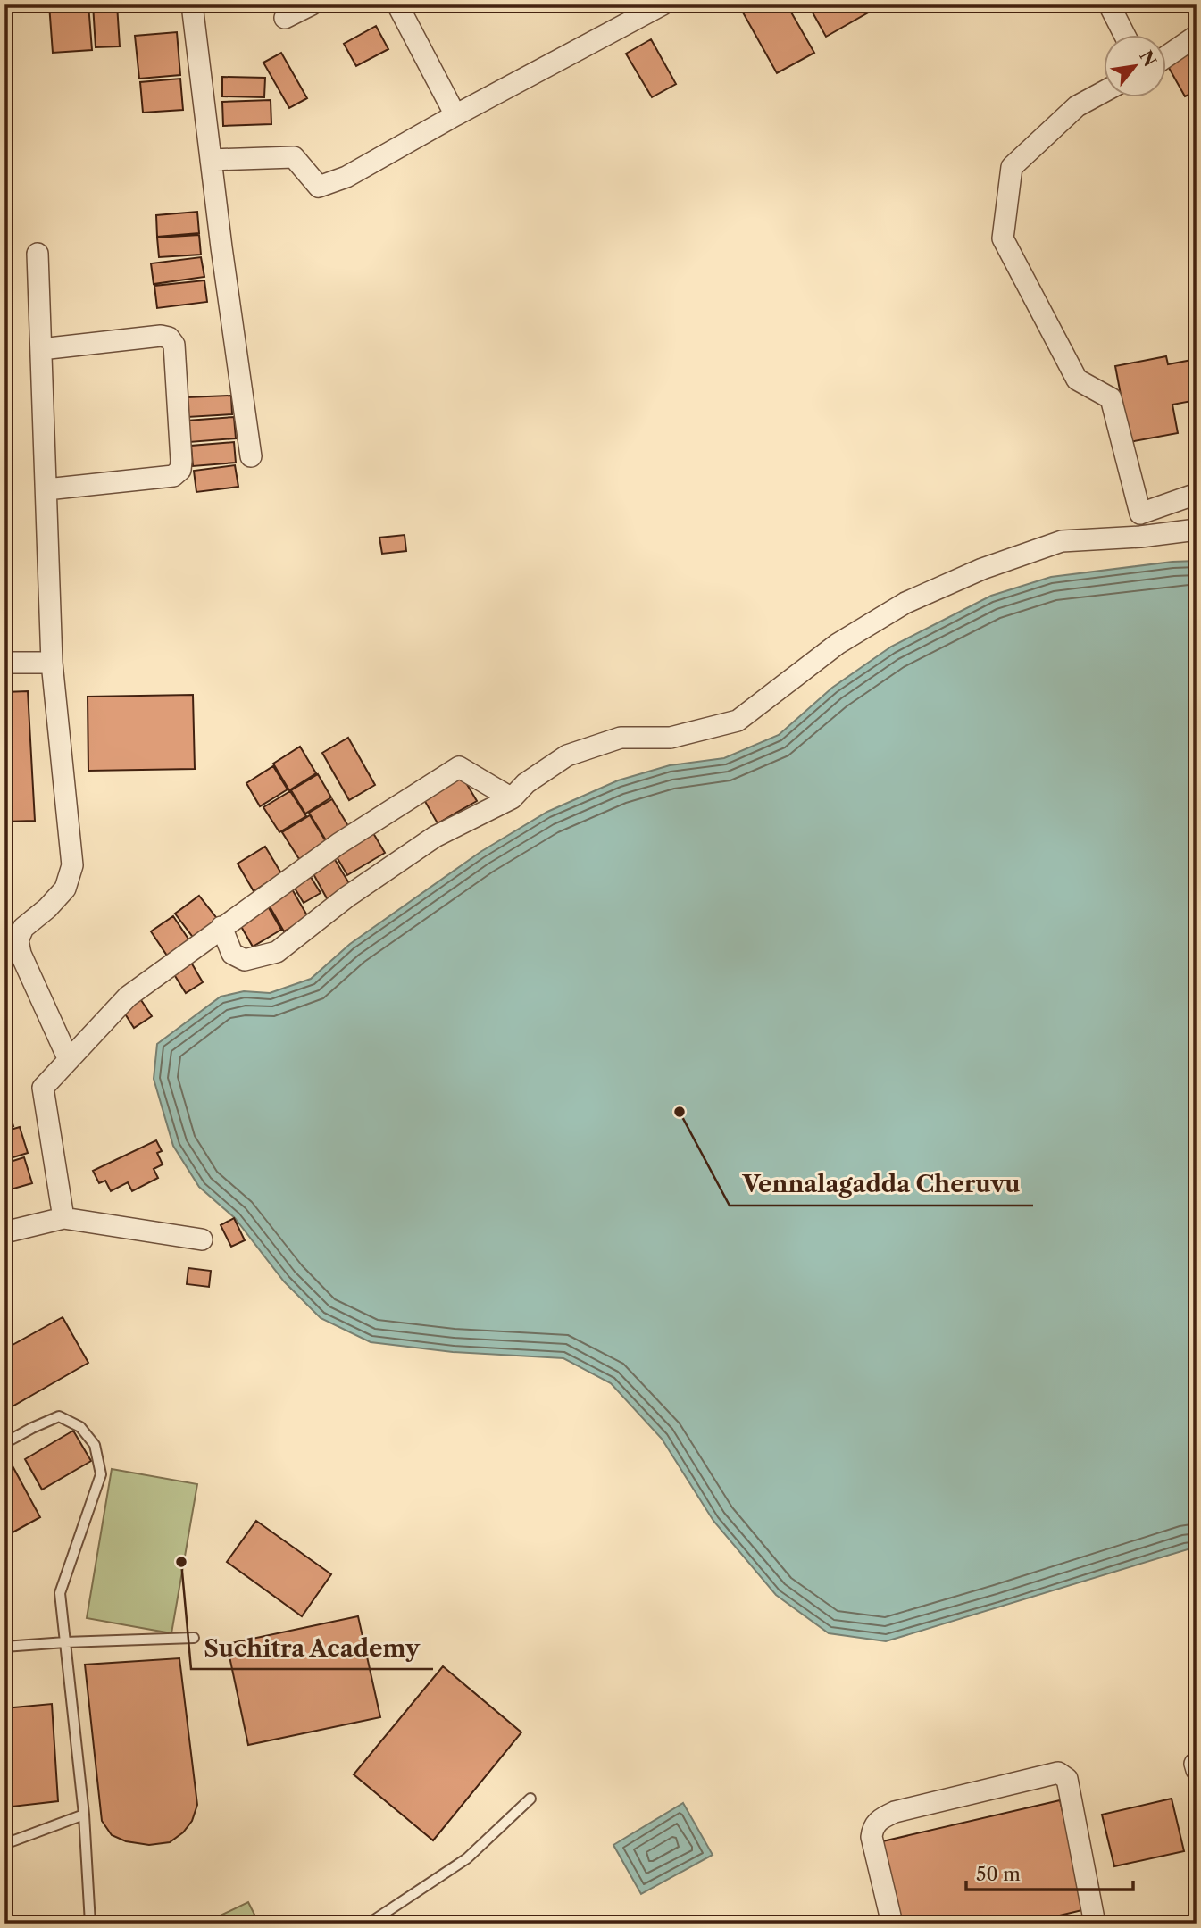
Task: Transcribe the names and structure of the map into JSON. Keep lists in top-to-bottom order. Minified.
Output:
{"places":["Vennalagadda Cheruvu","Suchitra Academy"],"scale_bar":"50 m","north":"top right"}
